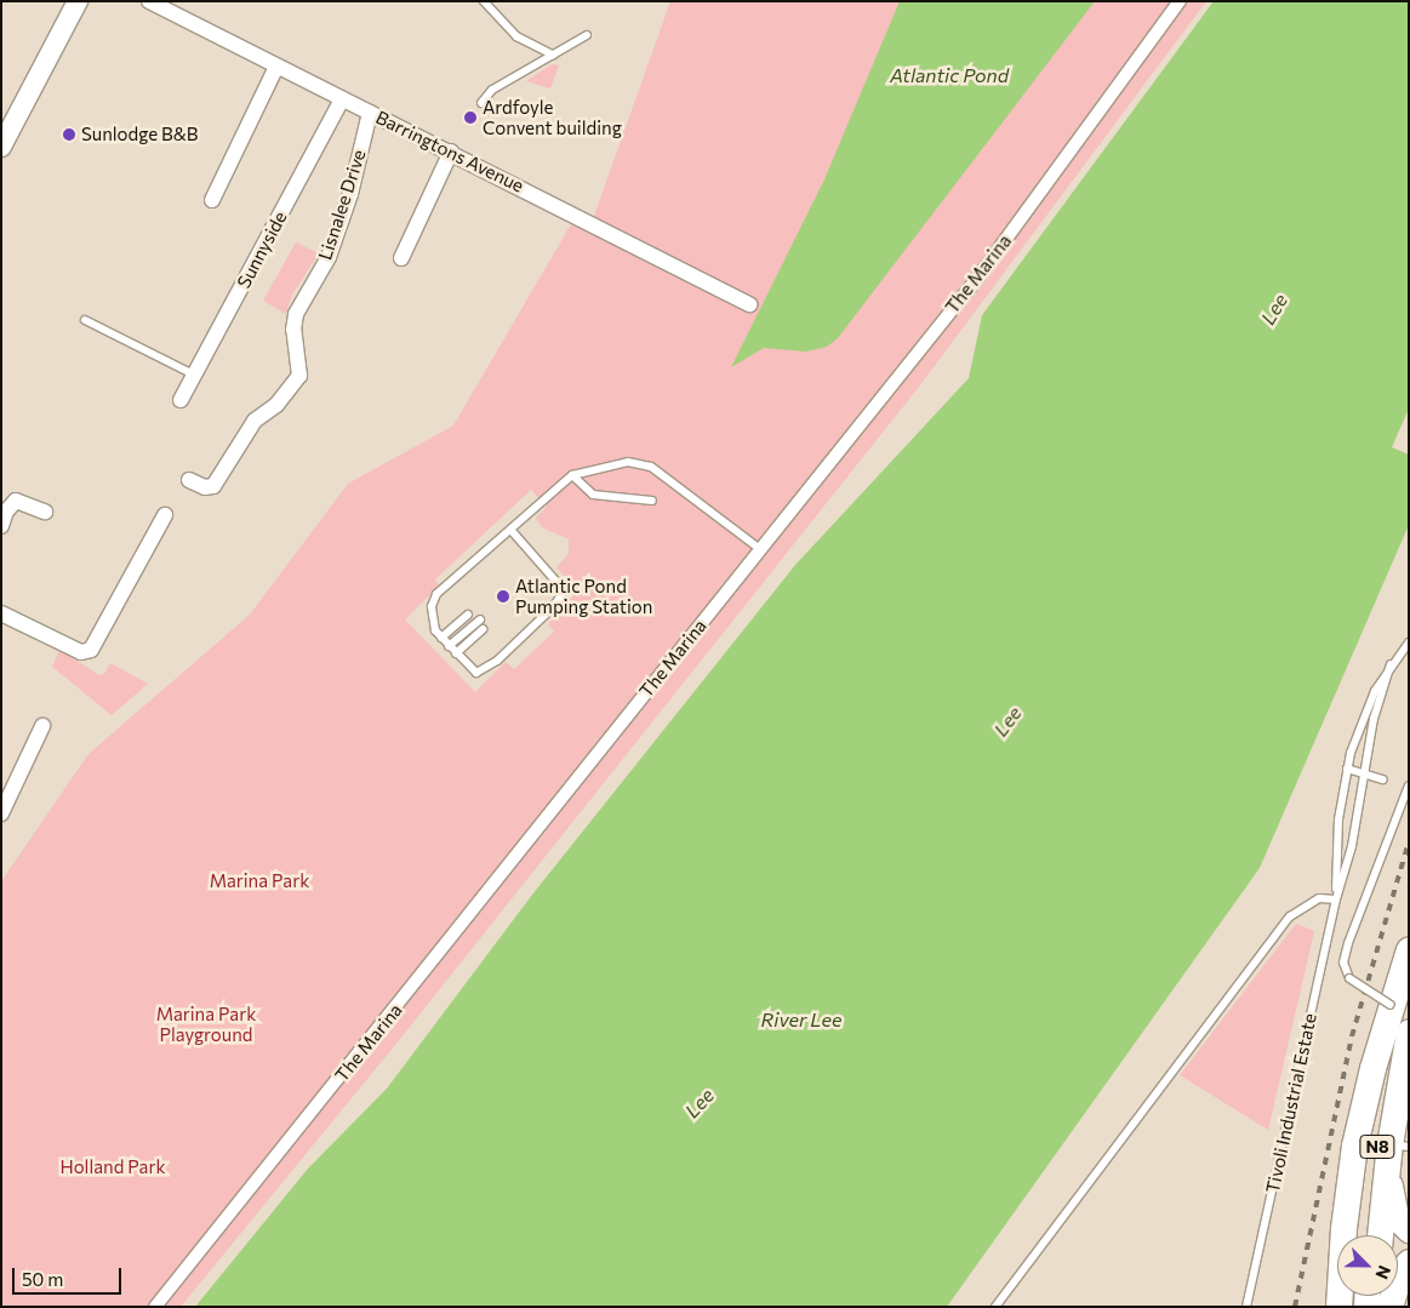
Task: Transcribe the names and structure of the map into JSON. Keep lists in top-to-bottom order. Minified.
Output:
{"streets":{"highway":["N8"],"street":["Barringtons Avenue","Lisnalee Drive","Sunnyside","The Marina"],"lane":["Tivoli Industrial Estate"]},"crossings":[["Barringtons Avenue","Lisnalee Drive"],["Barringtons Avenue","Sunnyside"]],"water":["Atlantic Pond","Lee","River Lee"],"parks":["Marina Park","Marina Park Playground","Holland Park"],"places":["Ardfoyle Convent building","Sunlodge B&B","Atlantic Pond Pumping Station"],"scale_bar":"50 m","north":"bottom right"}
